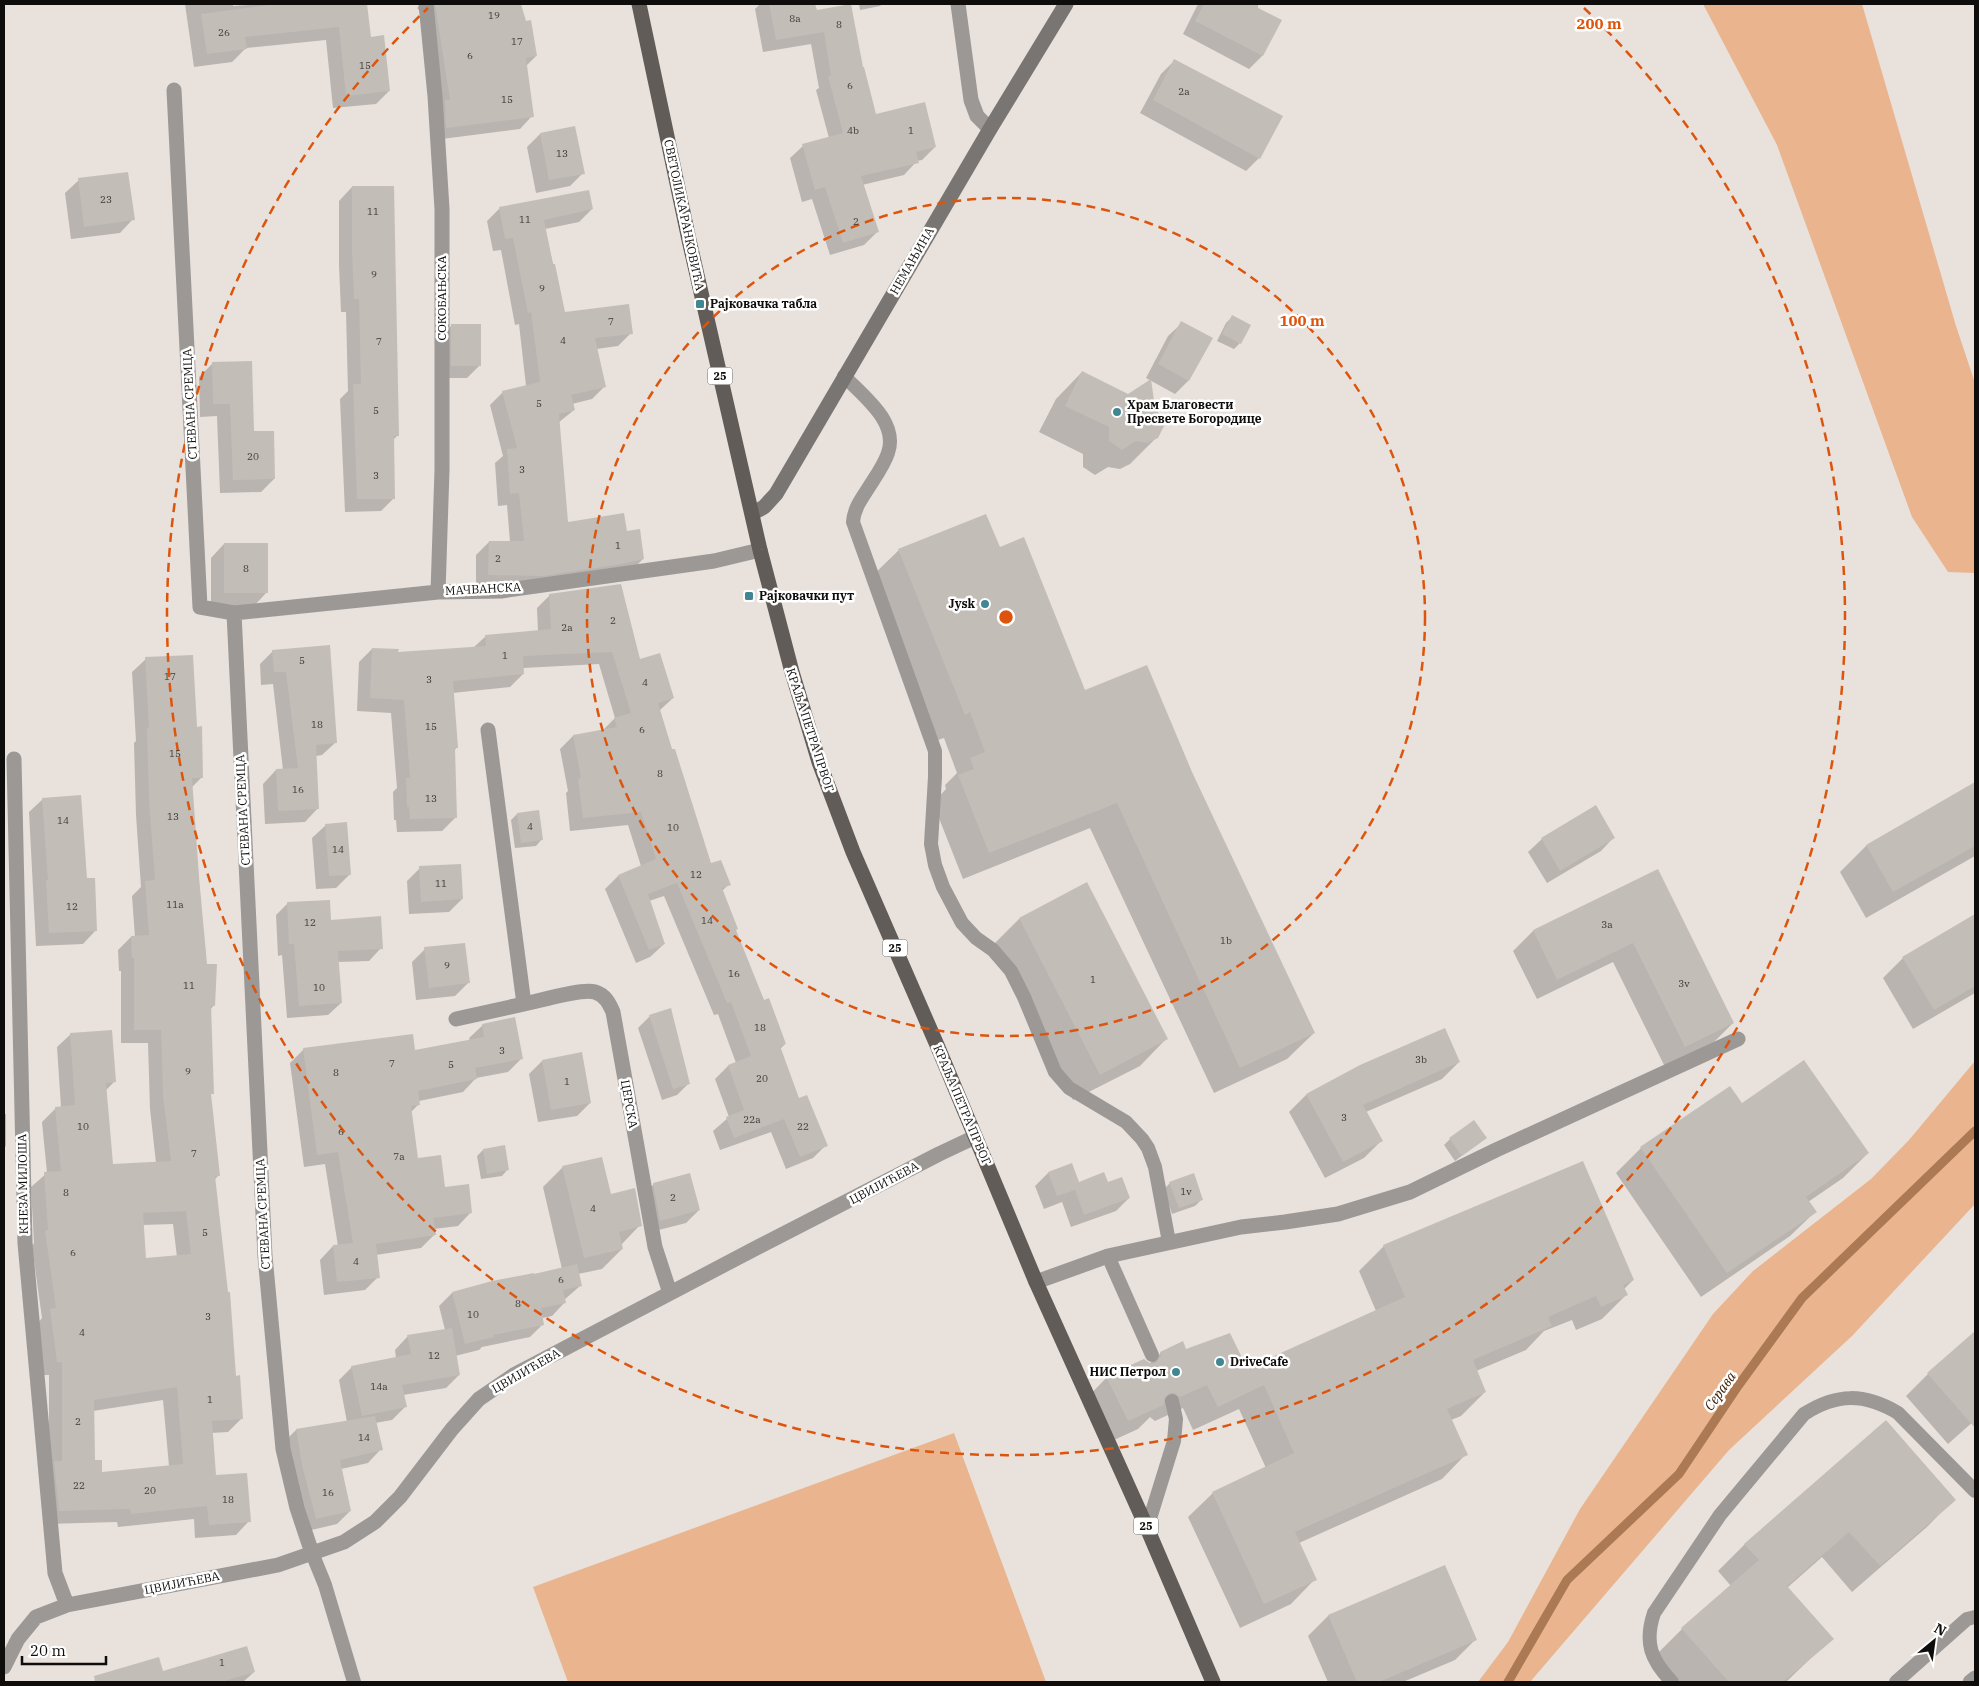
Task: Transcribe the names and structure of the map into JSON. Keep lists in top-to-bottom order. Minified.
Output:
{"streets":{"main road":["СВЕТОЛИКА РАНКОВИЋА","25","КРАЉА ПЕТРА ПРВОГ"],"street":["НЕМАЊИНА","СОКОБАЊСКА","СТЕВАНА СРЕМЦА","МАЧВАНСКА","ЦЕРСКА","ЦВИЈИЋЕВА","КНЕЗА МИЛОША"]},"crossings":[["СВЕТОЛИКА РАНКОВИЋА","НЕМАЊИНА"],["СВЕТОЛИКА РАНКОВИЋА","КРАЉА ПЕТРА ПРВОГ"],["НЕМАЊИНА","КРАЉА ПЕТРА ПРВОГ"],["СОКОБАЊСКА","МАЧВАНСКА"],["СТЕВАНА СРЕМЦА","МАЧВАНСКА"],["СТЕВАНА СРЕМЦА","ЦВИЈИЋЕВА"],["МАЧВАНСКА","КРАЉА ПЕТРА ПРВОГ"],["КРАЉА ПЕТРА ПРВОГ","ЦВИЈИЋЕВА"],["ЦЕРСКА","ЦВИЈИЋЕВА"],["ЦВИЈИЋЕВА","КНЕЗА МИЛОША"]],"water":["Серава"],"places":{"transit":["Рајковачка табла","Рајковачки пут"],"other":["Храм Благовести Пресвете Богородице","Jysk","DriveCafe","НИС Петрол"]},"house_numbers":["19","8a","8","26","17","6","15","6","2a","15","4b","1","13","23","11","11","2","9","9","7","4","7","5","5","20","3","3","1","2","8","2","2a","1","5","17","3","4","18","15","6","15","8","16","13","13","14","4","10","14","12","11","11a","12","14","12","3a","1b","9","16","1","3v","11","10","18","3","3b","7","5","9","8","20","1","3","22a","10","22","6","7","7a","1v","8","2","4","5","6","4","6","8","10","3","4","12","14a","1","2","14","22","20","16","18","1"],"scale_bar":"20 m","north":"top right","rings":["200 m","100 m"]}
